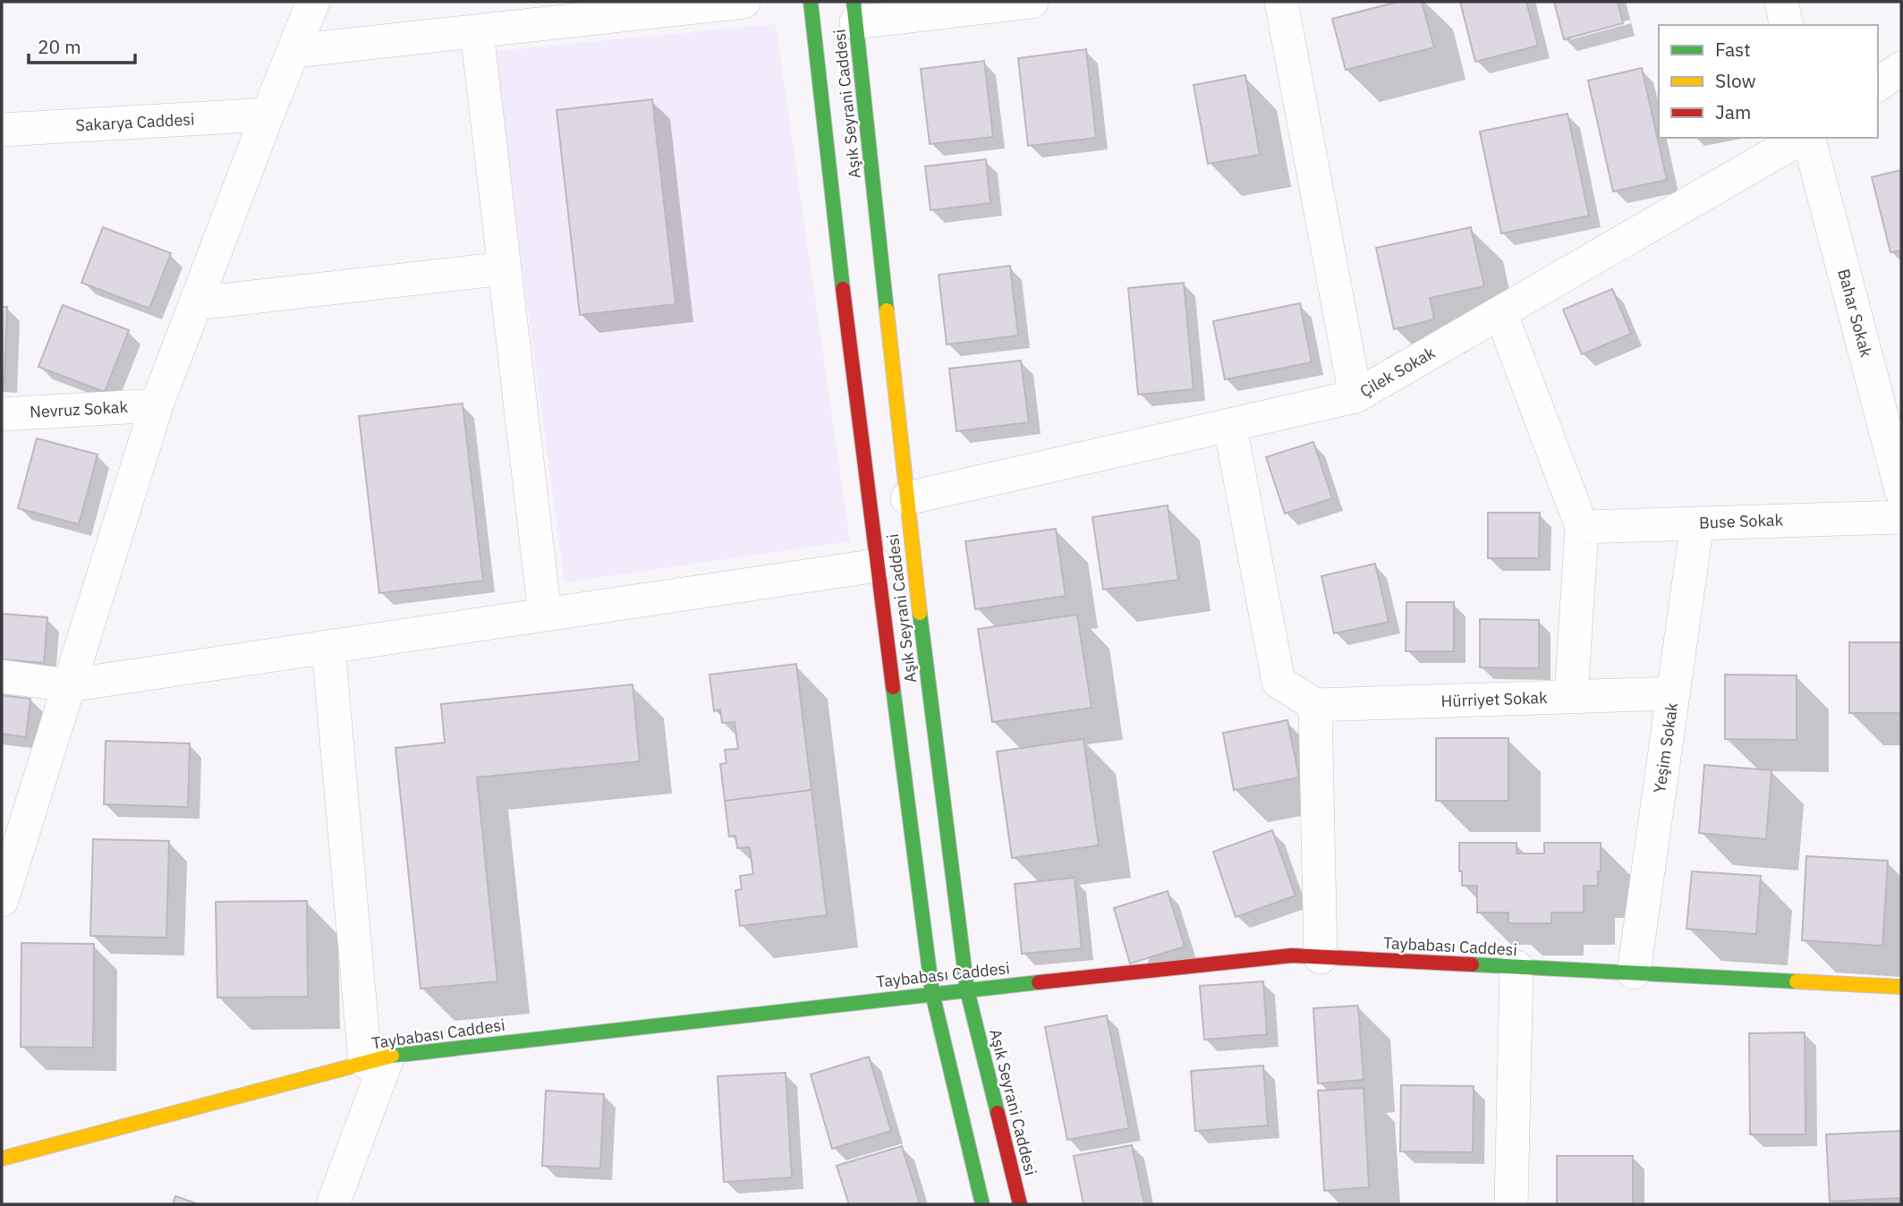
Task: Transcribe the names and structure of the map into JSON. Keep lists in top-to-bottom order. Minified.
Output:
{"streets":{"main road":["Aşık Seyrani Caddesi","Taybabası Caddesi"],"street":["Sakarya Caddesi","Bahar Sokak","Çilek Sokak","Nevruz Sokak","Buse Sokak","Hürriyet Sokak","Yeşim Sokak"]},"crossings":[["Aşık Seyrani Caddesi","Çilek Sokak"],["Aşık Seyrani Caddesi","Taybabası Caddesi"],["Buse Sokak","Yeşim Sokak"],["Hürriyet Sokak","Yeşim Sokak"],["Yeşim Sokak","Taybabası Caddesi"]],"legend":["Fast","Slow","Jam"],"scale_bar":"20 m"}
